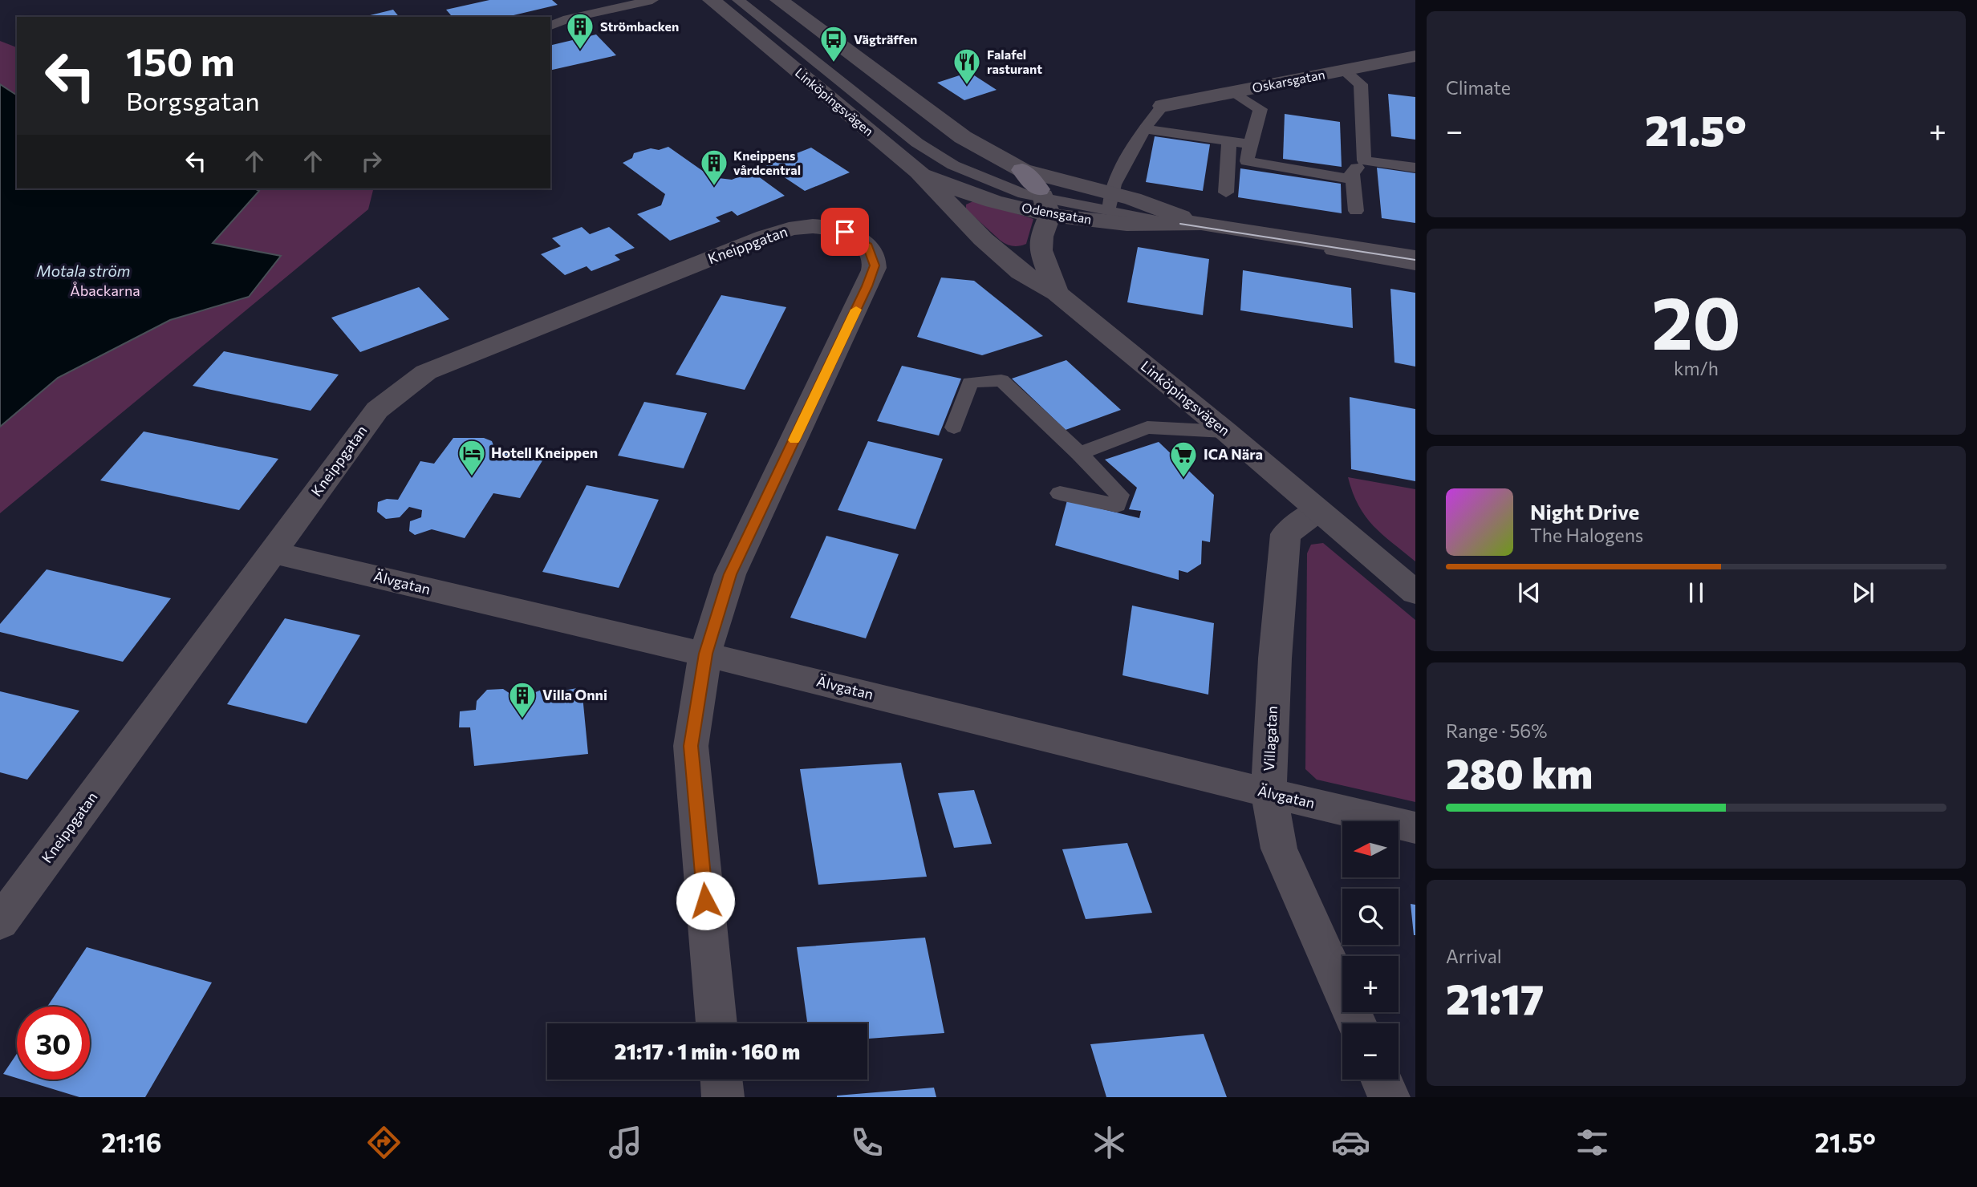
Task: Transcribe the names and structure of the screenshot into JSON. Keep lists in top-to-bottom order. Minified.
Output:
{"streets":{"street":["Oskarsgatan","Linköpingsvägen","Odensgatan","Kneippgatan","Älvgatan","Villagatan"]},"crossings":[["Linköpingsvägen","Odensgatan"],["Linköpingsvägen","Villagatan"],["Kneippgatan","Älvgatan"],["Älvgatan","Villagatan"]],"water":["Motala ström"],"parks":["Åbackarna"],"places":{"building":["Strömbacken","Kneippens vårdcentral","Villa Onni"],"bus stop":["Vägträffen"],"restaurant":["Falafel rasturant"],"hotel":["Hotell Kneippen"],"supermarket":["ICA Nära"]},"north":"left","page":{"tile":["Climate",["20","km/h"],["Range · 56%","280 km"],["Arrival","21:17"]],"turn":["150 m","Borgsgatan"],"heat":["−","21.5°","+"],"song":["Night Drive","The Halogens"],"map_buttons":["+","−"],"limit":"30","trip":"21:17 · 1 min · 160 m","tabs":["21:16","21.5°"]}}
